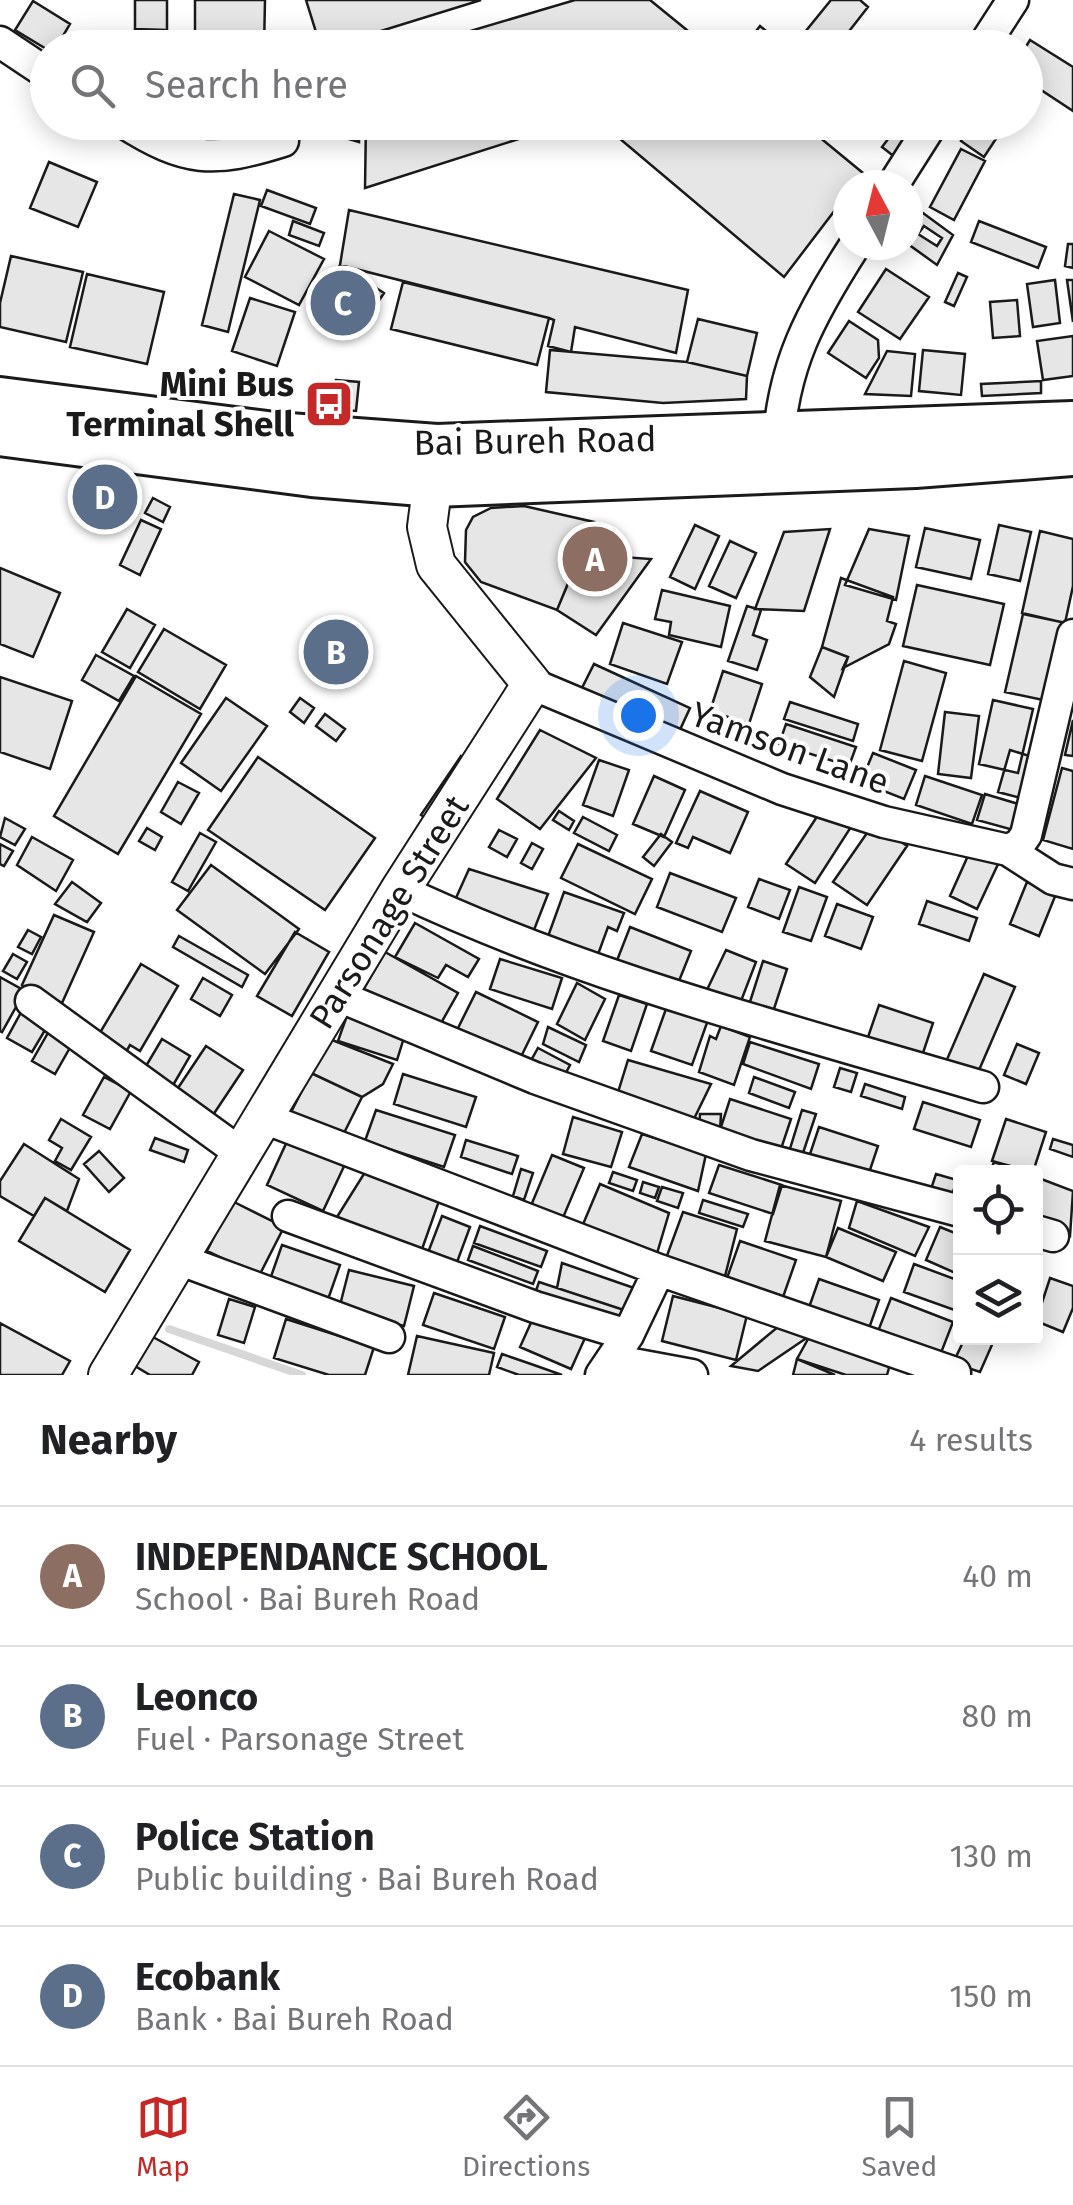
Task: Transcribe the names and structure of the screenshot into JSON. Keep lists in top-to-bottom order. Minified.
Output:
{"streets":{"highway":["Bai Bureh Road"],"main road":["Parsonage Street"],"street":["Yamson Lane"]},"crossings":[["Yamson Lane","Parsonage Street"]],"places":{"bus stop":["Mini Bus Terminal Shell"]},"north":"top","page":{"search":"Search here","pins":["C","D","A","B"],"heading":["Nearby","4 results"],"list":[{"mark":"A","name":"INDEPENDANCE SCHOOL","note":"School · Bai Bureh Road","value":"40 m"},{"mark":"B","name":"Leonco","note":"Fuel · Parsonage Street","value":"80 m"},{"mark":"C","name":"Police Station","note":"Public building · Bai Bureh Road","value":"130 m"},{"mark":"D","name":"Ecobank","note":"Bank · Bai Bureh Road","value":"150 m"}],"nav":["Map","Directions","Saved"]}}
